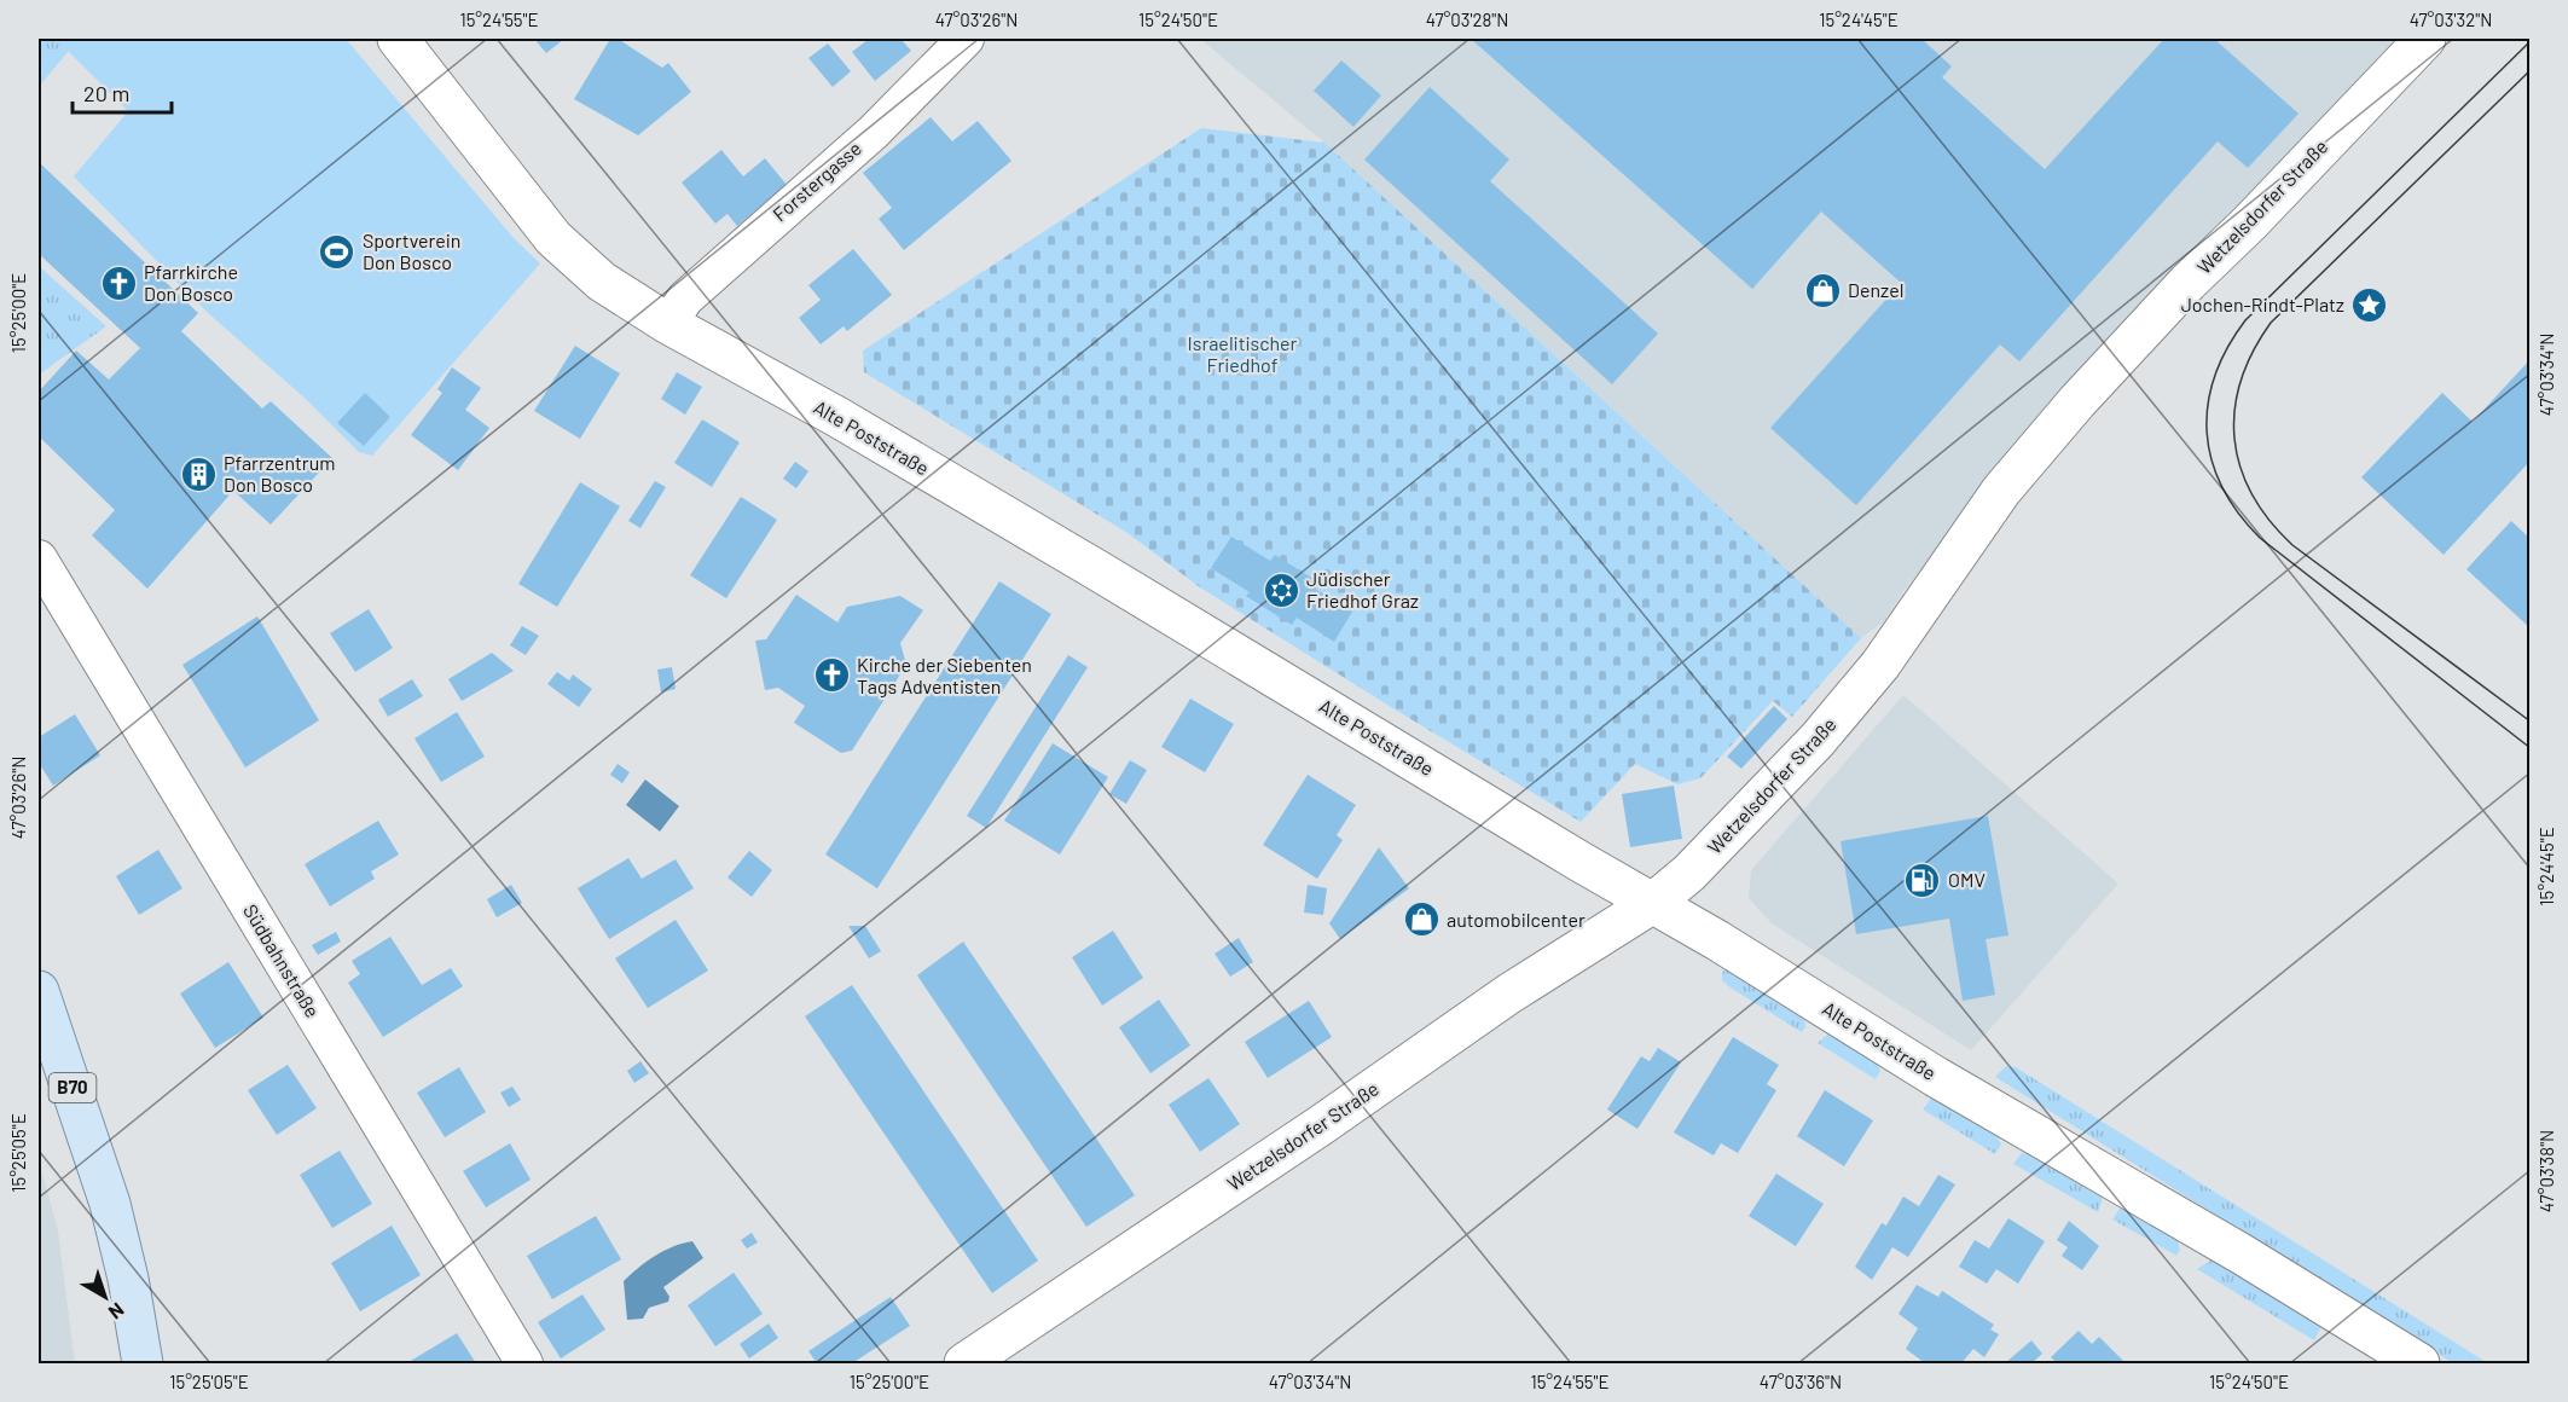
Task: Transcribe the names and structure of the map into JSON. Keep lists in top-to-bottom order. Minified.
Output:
{"streets":{"main road":["Wetzelsdorfer Straße","Alte Poststraße","B70"],"street":["Forstergasse","Südbahnstraße"]},"crossings":[["Forstergasse","Alte Poststraße"],["Wetzelsdorfer Straße","Alte Poststraße"]],"parks":["Israelitischer Friedhof"],"places":{"sports":["Sportverein Don Bosco"],"church":["Pfarrkirche Don Bosco","Kirche der Siebenten Tags Adventisten"],"shop":["Denzel","automobilcenter"],"place":["Jochen-Rindt-Platz"],"building":["Pfarrzentrum Don Bosco"],"synagogue":["Jüdischer Friedhof Graz"],"fuel station":["OMV"]},"scale_bar":"20 m","north":"bottom right","coordinates":["15°24'55\"E","47°03'26\"N","15°24'50\"E","47°03'28\"N","15°24'45\"E","47°03'32\"N","15°25'00\"E","47°03'34\"N","15°25'05\"E","47°03'38\"N","47°03'36\"N"]}
